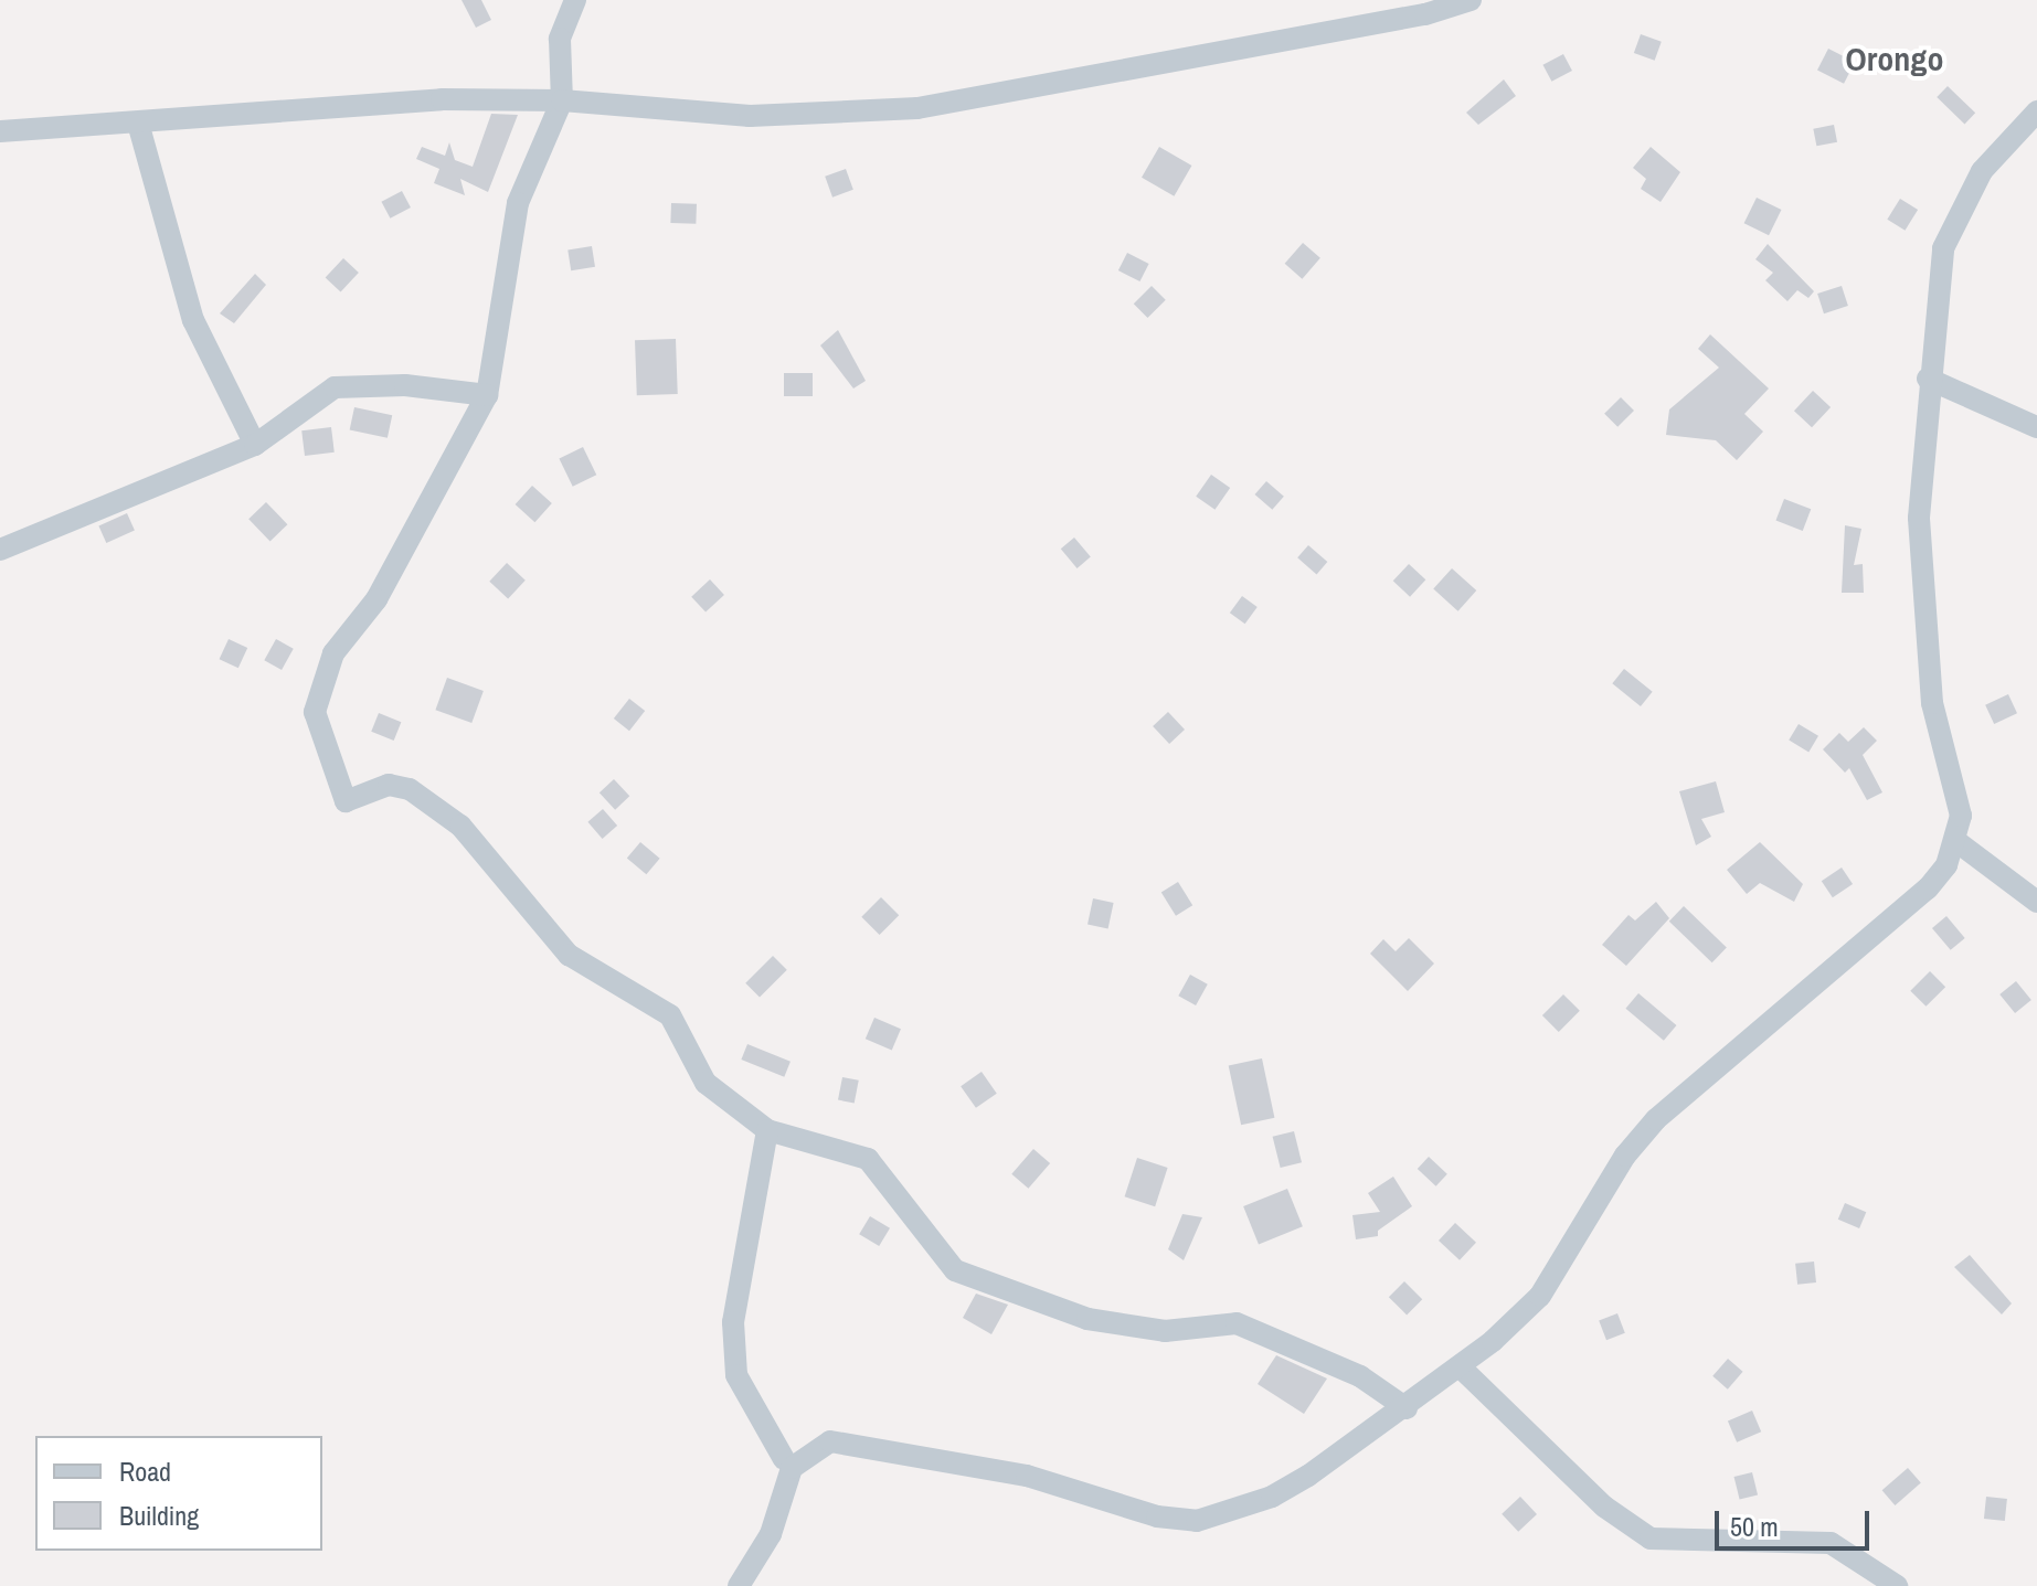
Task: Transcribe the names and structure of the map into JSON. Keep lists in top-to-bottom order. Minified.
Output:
{"districts":["Orongo"],"legend":["Road","Building"],"scale_bar":"50 m"}
